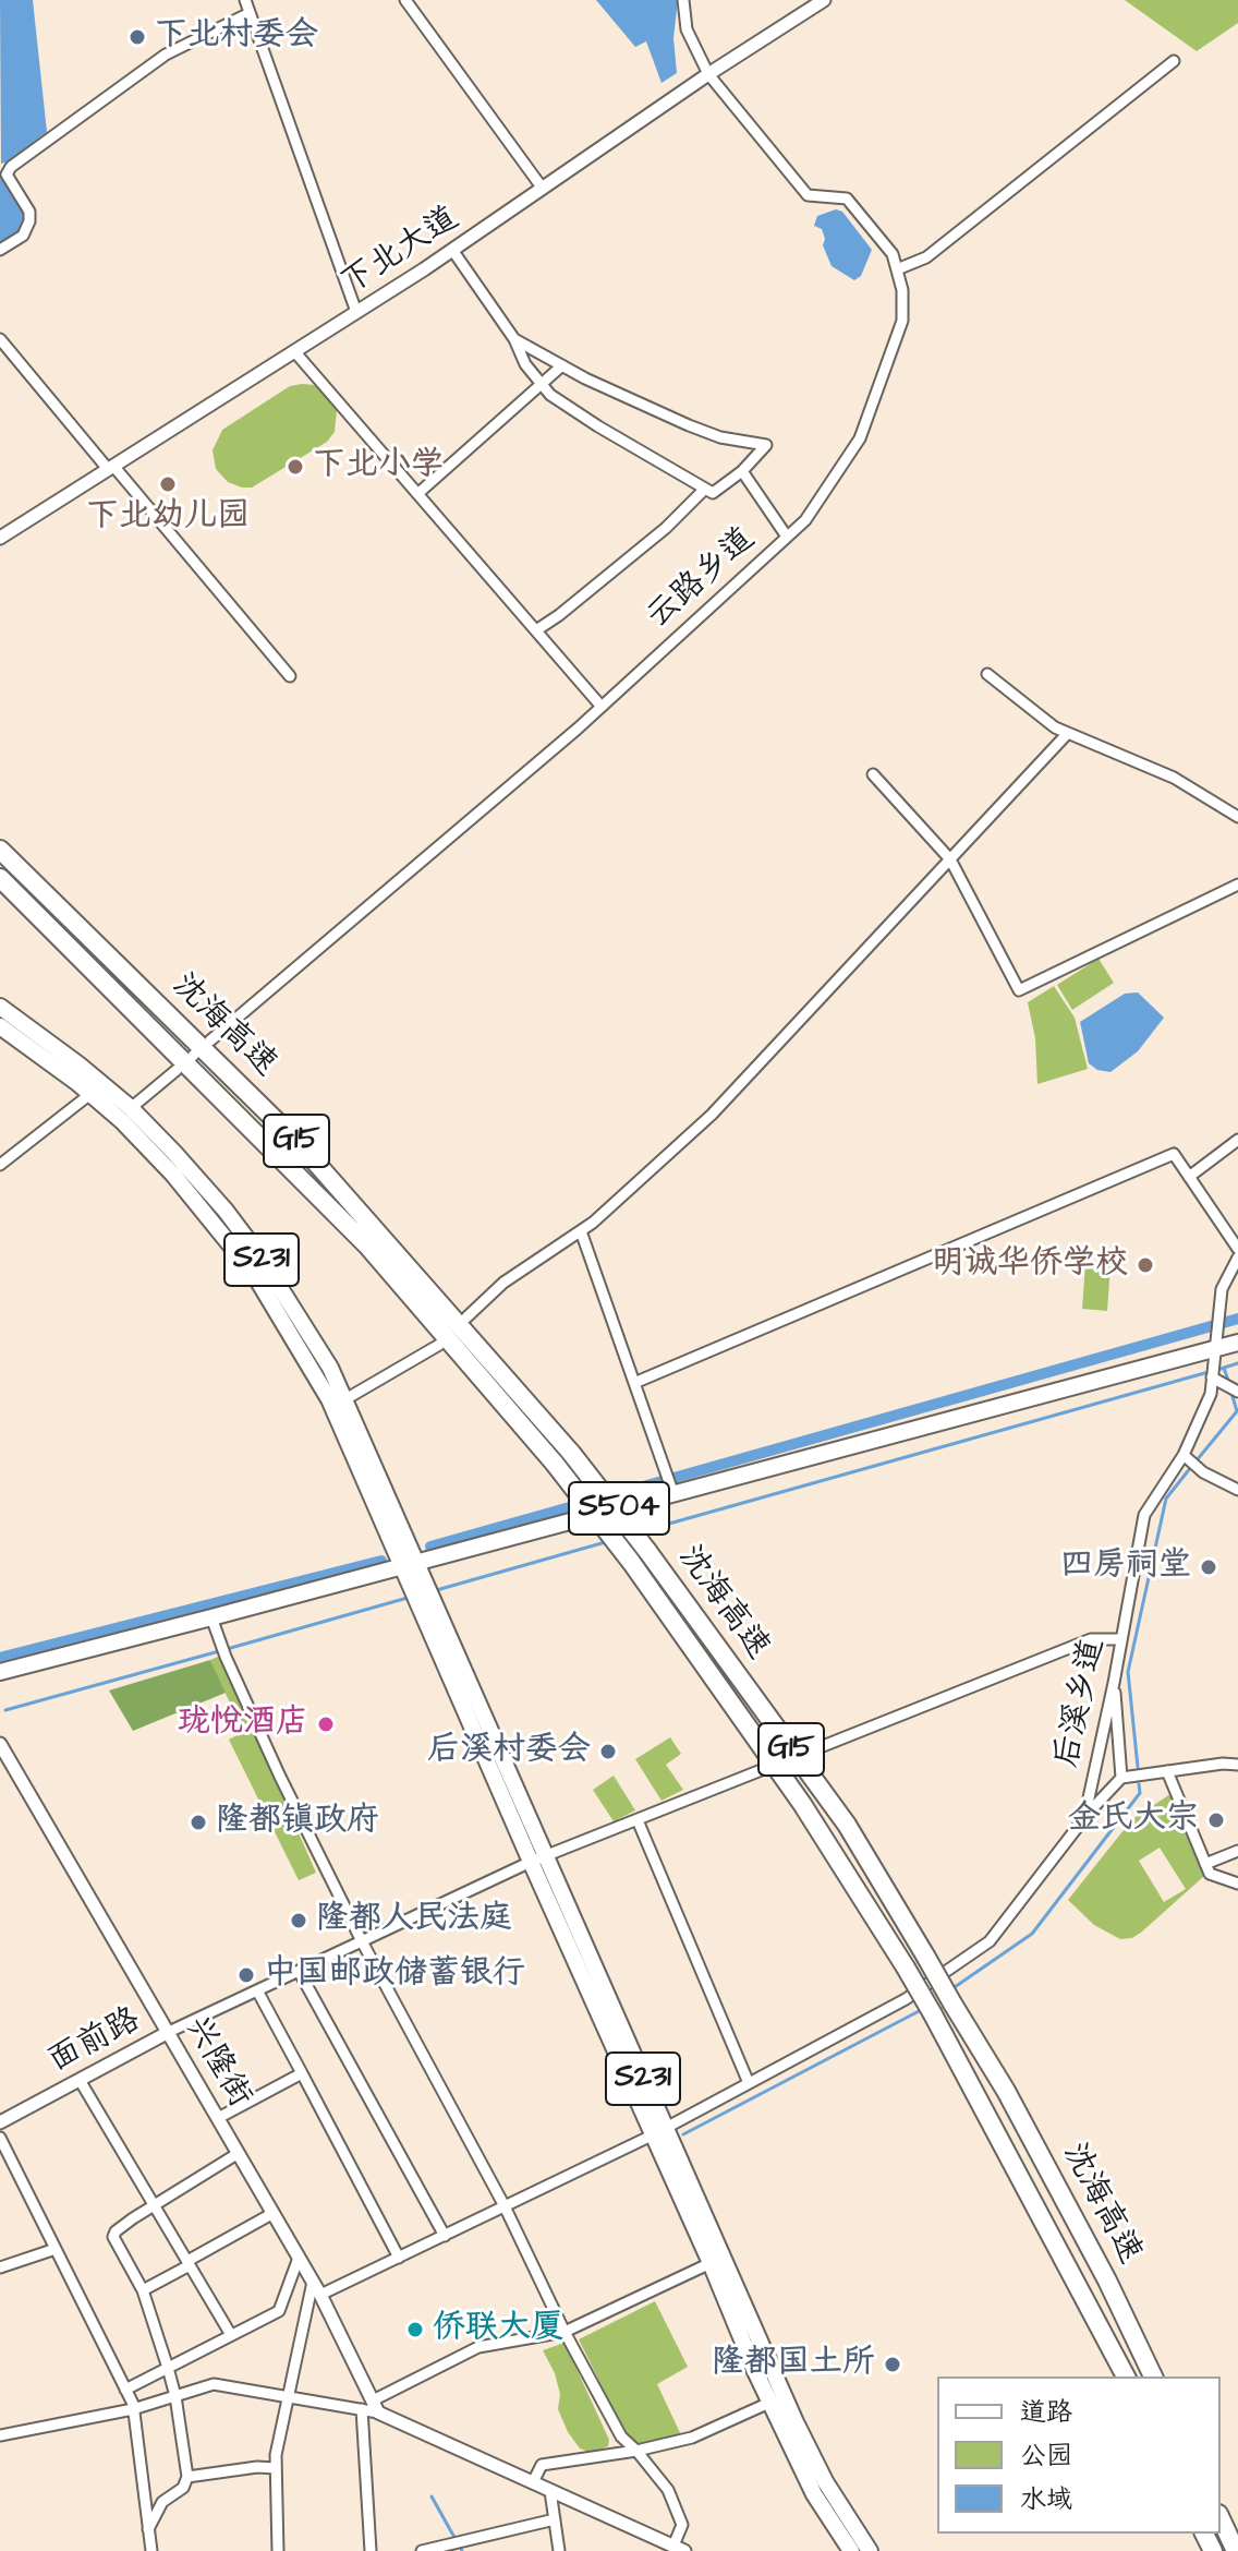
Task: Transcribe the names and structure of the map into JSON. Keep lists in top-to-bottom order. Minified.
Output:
{"streets":{"highway":["沈海高速","G15"],"main road":["S231","S504"],"street":["下北大道","云路乡道","后溪乡道","面前路","兴隆街"]},"crossings":[["下北大道","云路乡道"],["S231","S504"],["S231","后溪乡道"],["S504","后溪乡道"],["后溪乡道","兴隆街"],["面前路","兴隆街"]],"places":["下北村委会","下北小学","下北幼儿园","明诚华侨学校","四房祠堂","珑悦酒店","后溪村委会","金氏大宗","隆都镇政府","隆都人民法庭","中国邮政储蓄银行","侨联大厦","隆都国土所"],"legend":["道路","公园","水域"]}
